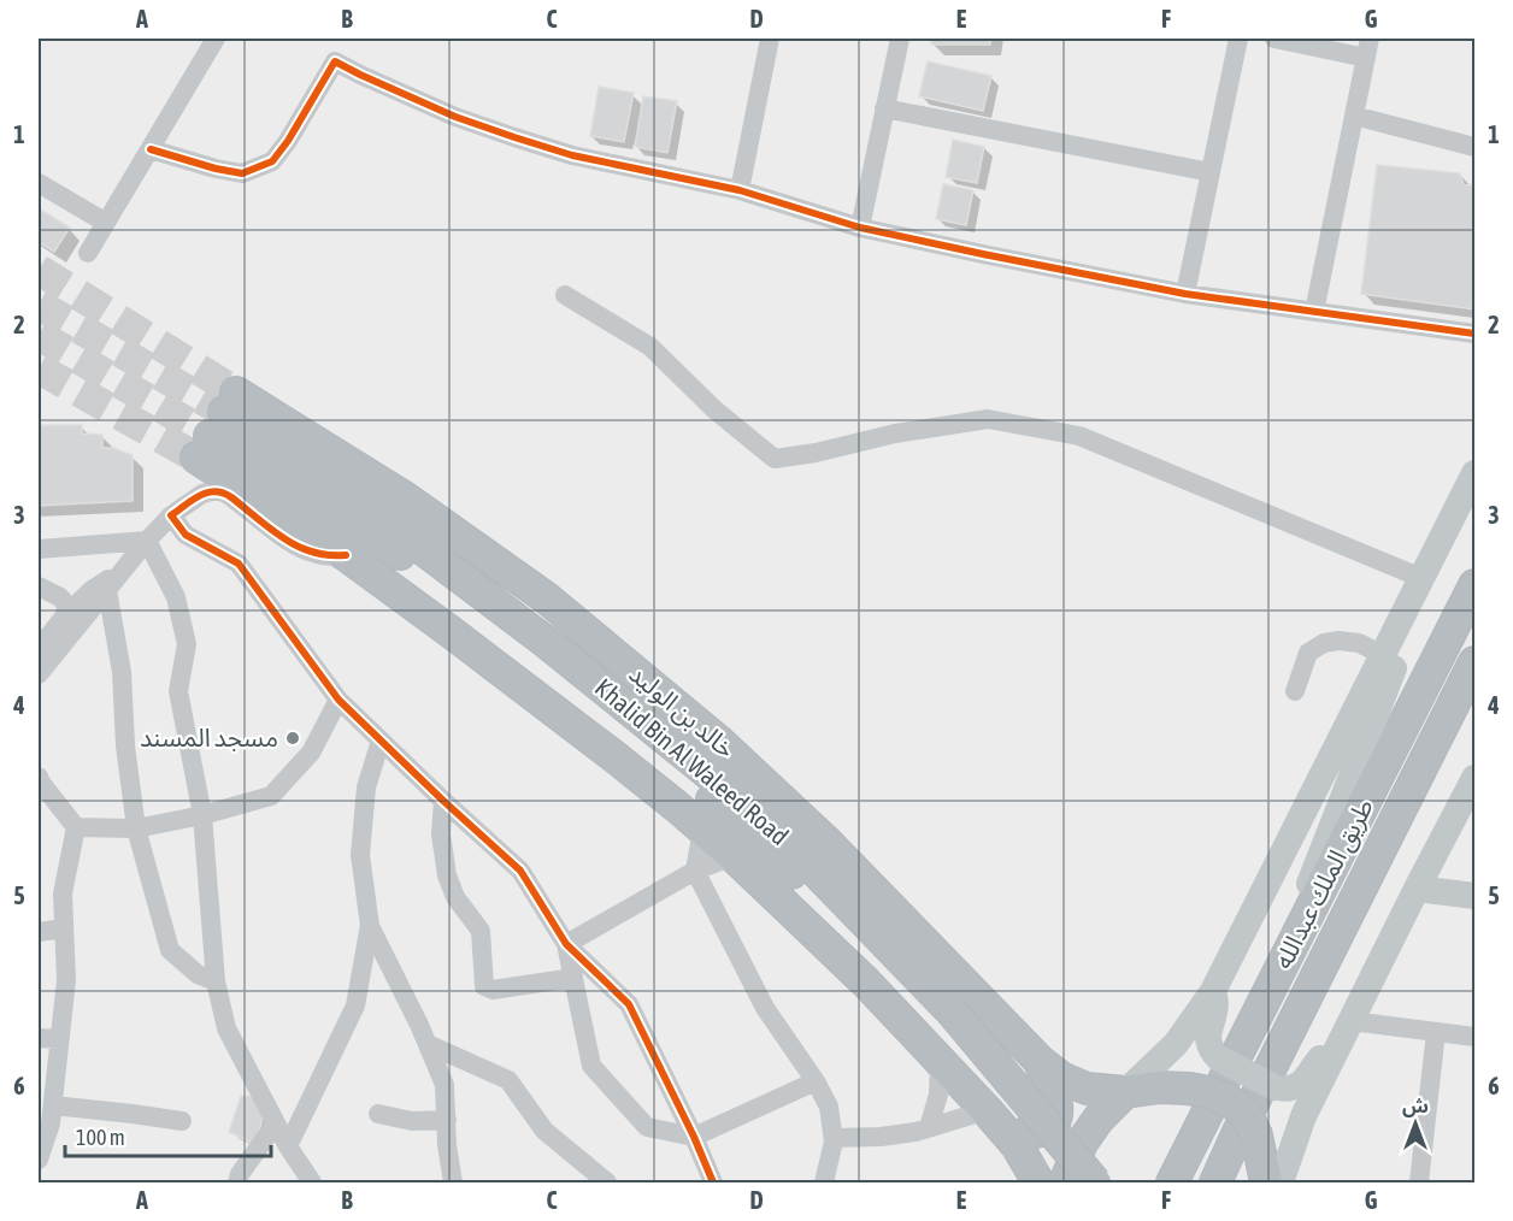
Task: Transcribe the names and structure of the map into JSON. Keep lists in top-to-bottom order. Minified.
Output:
{"streets":{"highway":["خالد بن الوليد","Khalid Bin Al Waleed Road","طريق الملك عبدالله"]},"crossings":[["خالد بن الوليد","Khalid Bin Al Waleed Road"]],"places":["مسجد المسند"],"scale_bar":"100 m","north":"top","grid":{"columns":["A","B","C","D","E","F","G"],"rows":["1","2","3","4","5","6"]}}
